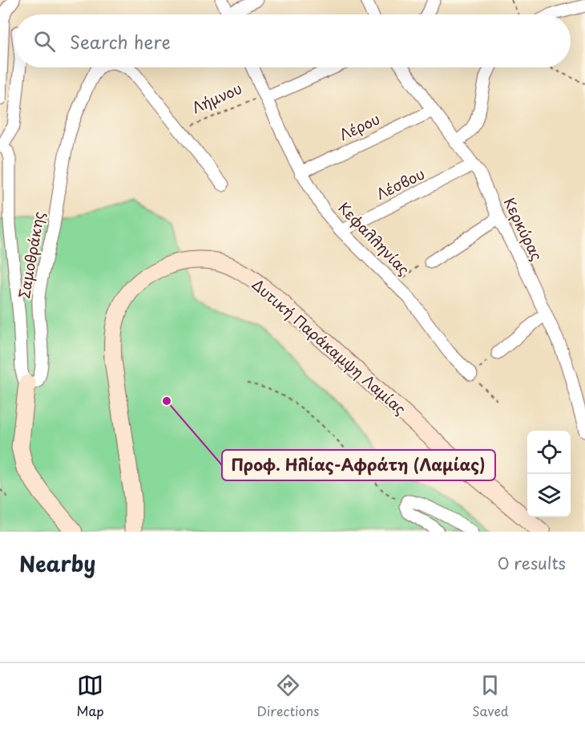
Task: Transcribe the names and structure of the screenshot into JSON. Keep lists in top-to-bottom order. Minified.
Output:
{"streets":{"main road":["Δυτική Παράκαμψη Λαμίας"],"street":["Λέρου","Λέσβου","Κερκύρας","Κεφαλληνίας","Σαμοθράκης"],"path":["Λήμνου"]},"crossings":[["Λήμνου","Κεφαλληνίας"],["Λήμνου","Σαμοθράκης"],["Λέρου","Κερκύρας"],["Λέρου","Κεφαλληνίας"],["Λέσβου","Κερκύρας"],["Λέσβου","Κεφαλληνίας"]],"places":["Προφ. Ηλίας-Αφράτη (Λαμίας)"],"page":{"search":"Search here","heading":["Nearby","0 results"],"nav":["Map","Directions","Saved"]}}
